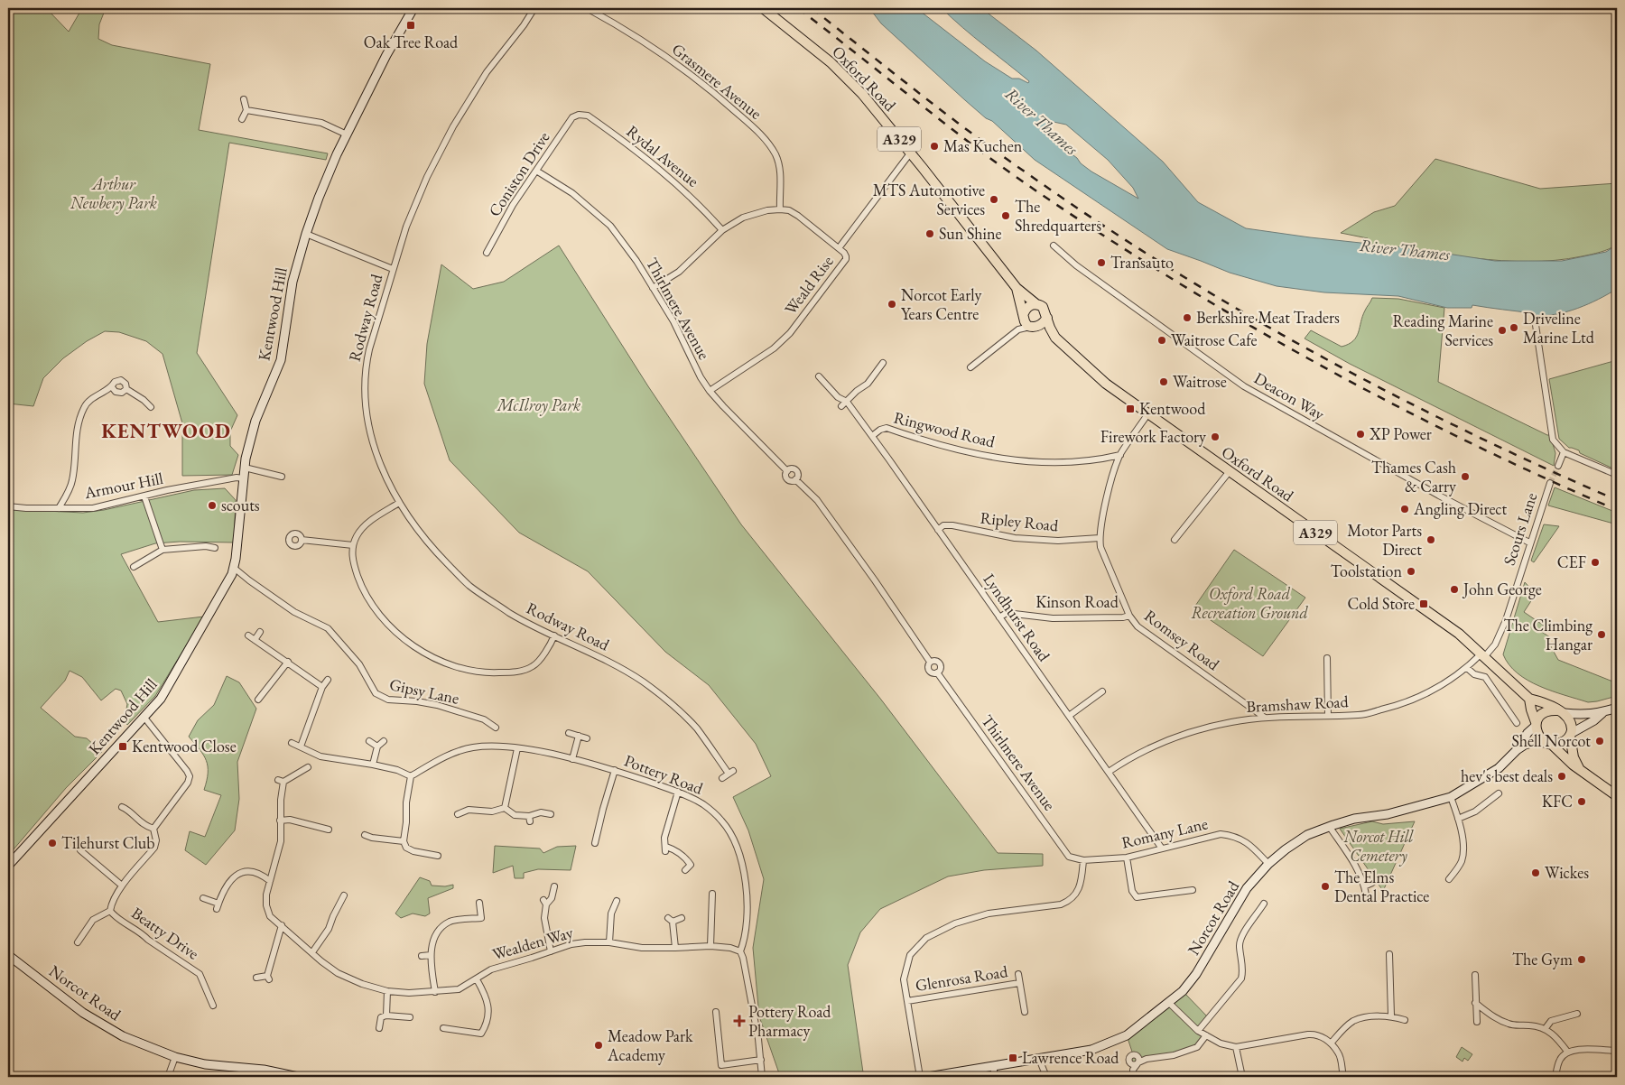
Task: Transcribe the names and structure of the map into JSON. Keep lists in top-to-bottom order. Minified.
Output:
{"streets":{"main road":["Oxford Road","A329"],"street":["Grasmere Avenue","Rydal Avenue","Coniston Drive","Weald Rise","Thirlmere Avenue","Kentwood Hill","Rodway Road","Deacon Way","Ringwood Road","Armour Hill","Ripley Road","Scours Lane","Kinson Road","Lyndhurst Road","Romsey Road","Gipsy Lane","Bramshaw Road","Pottery Road","Romany Lane","Norcot Road","Beatty Drive","Wealden Way","Glenrosa Road"]},"crossings":[["Oxford Road","Weald Rise"],["Oxford Road","Scours Lane"],["Oxford Road","Romsey Road"],["Oxford Road","Bramshaw Road"],["Oxford Road","Norcot Road"],["Rydal Avenue","Coniston Drive"],["Coniston Drive","Thirlmere Avenue"],["Weald Rise","Thirlmere Avenue"],["Thirlmere Avenue","Romany Lane"],["Kentwood Hill","Armour Hill"],["Kentwood Hill","Gipsy Lane"],["Deacon Way","Scours Lane"],["Ringwood Road","Lyndhurst Road"],["Ringwood Road","Romsey Road"],["Ripley Road","Lyndhurst Road"],["Ripley Road","Romsey Road"],["Scours Lane","Bramshaw Road"],["Kinson Road","Lyndhurst Road"],["Kinson Road","Romsey Road"],["Lyndhurst Road","Bramshaw Road"],["Lyndhurst Road","Romany Lane"],["Romsey Road","Bramshaw Road"],["Pottery Road","Wealden Way"],["Romany Lane","Norcot Road"]],"districts":["KENTWOOD"],"water":["River Thames"],"parks":["Arthur Newbery Park","McIlroy Park","Oxford Road Recreation Ground","Norcot Hill Cemetery"],"places":{"transit":["Oak Tree Road","Kentwood","Cold Store","Kentwood Close","Lawrence Road"],"other":["Mas Kuchen","MTS Automotive Services","The Shredquarters","Sun Shine","Transauto","Norcot Early Years Centre","Berkshire Meat Traders","Driveline Marine Ltd","Reading Marine Services","Waitrose Cafe","Waitrose","XP Power","Firework Factory","Thames Cash & Carry","scouts","Angling Direct","Motor Parts Direct","CEF","Toolstation","John George","The Climbing Hangar","Shell Norcot","hev's best deals","KFC","Tilehurst Club","Wickes","The Elms Dental Practice","The Gym","Meadow Park Academy"],"health":["Pottery Road Pharmacy"]}}
